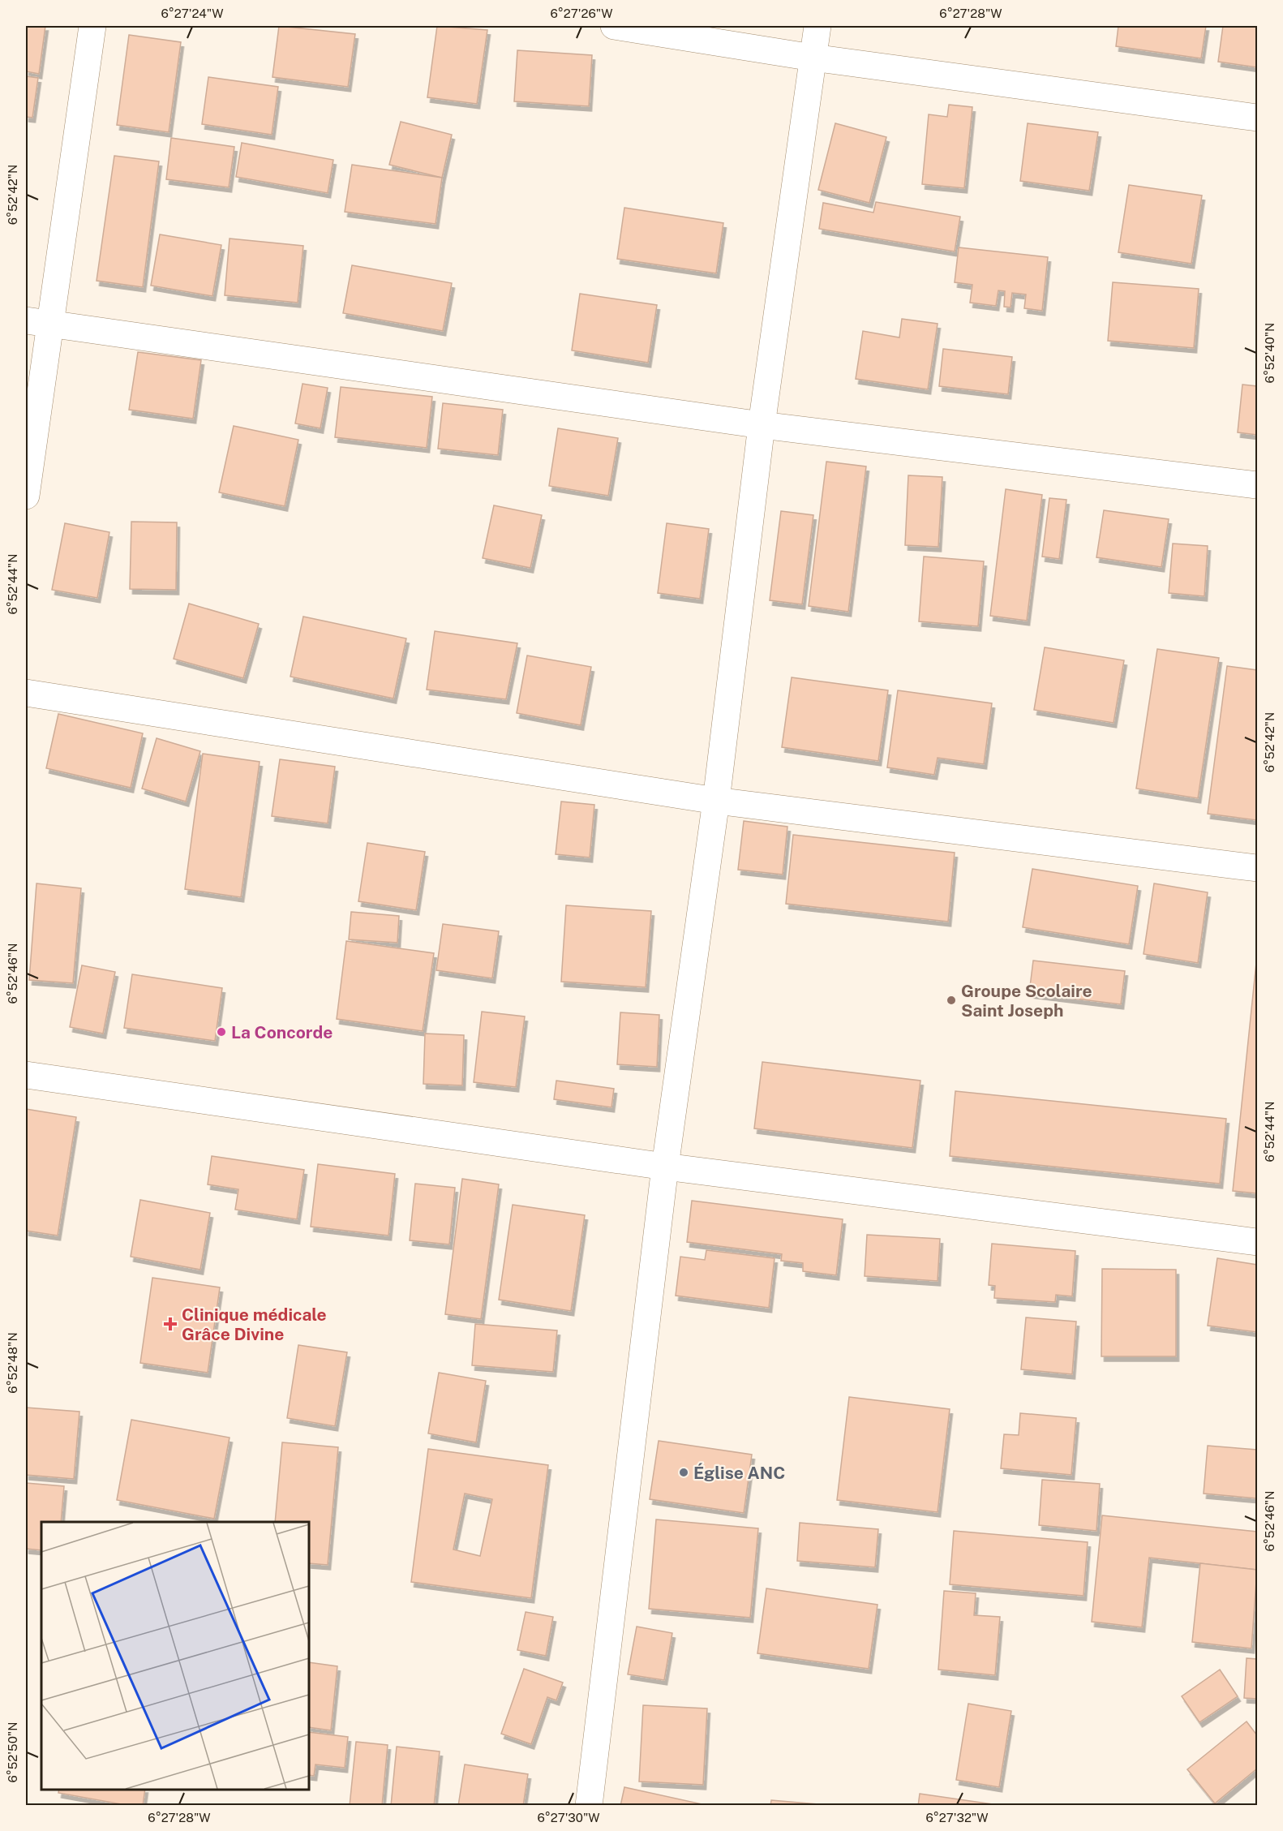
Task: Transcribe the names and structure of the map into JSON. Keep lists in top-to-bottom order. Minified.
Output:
{"places":{"other":["Groupe Scolaire Saint Joseph","La Concorde","Église ANC"],"health":["Clinique médicale Grâce Divine"]},"coordinates":["6°27'24\"W","6°27'26\"W","6°27'28\"W","6°52'42\"N","6°52'40\"N","6°52'44\"N","6°52'46\"N","6°52'48\"N","6°52'50\"N","6°27'30\"W","6°27'32\"W"]}
